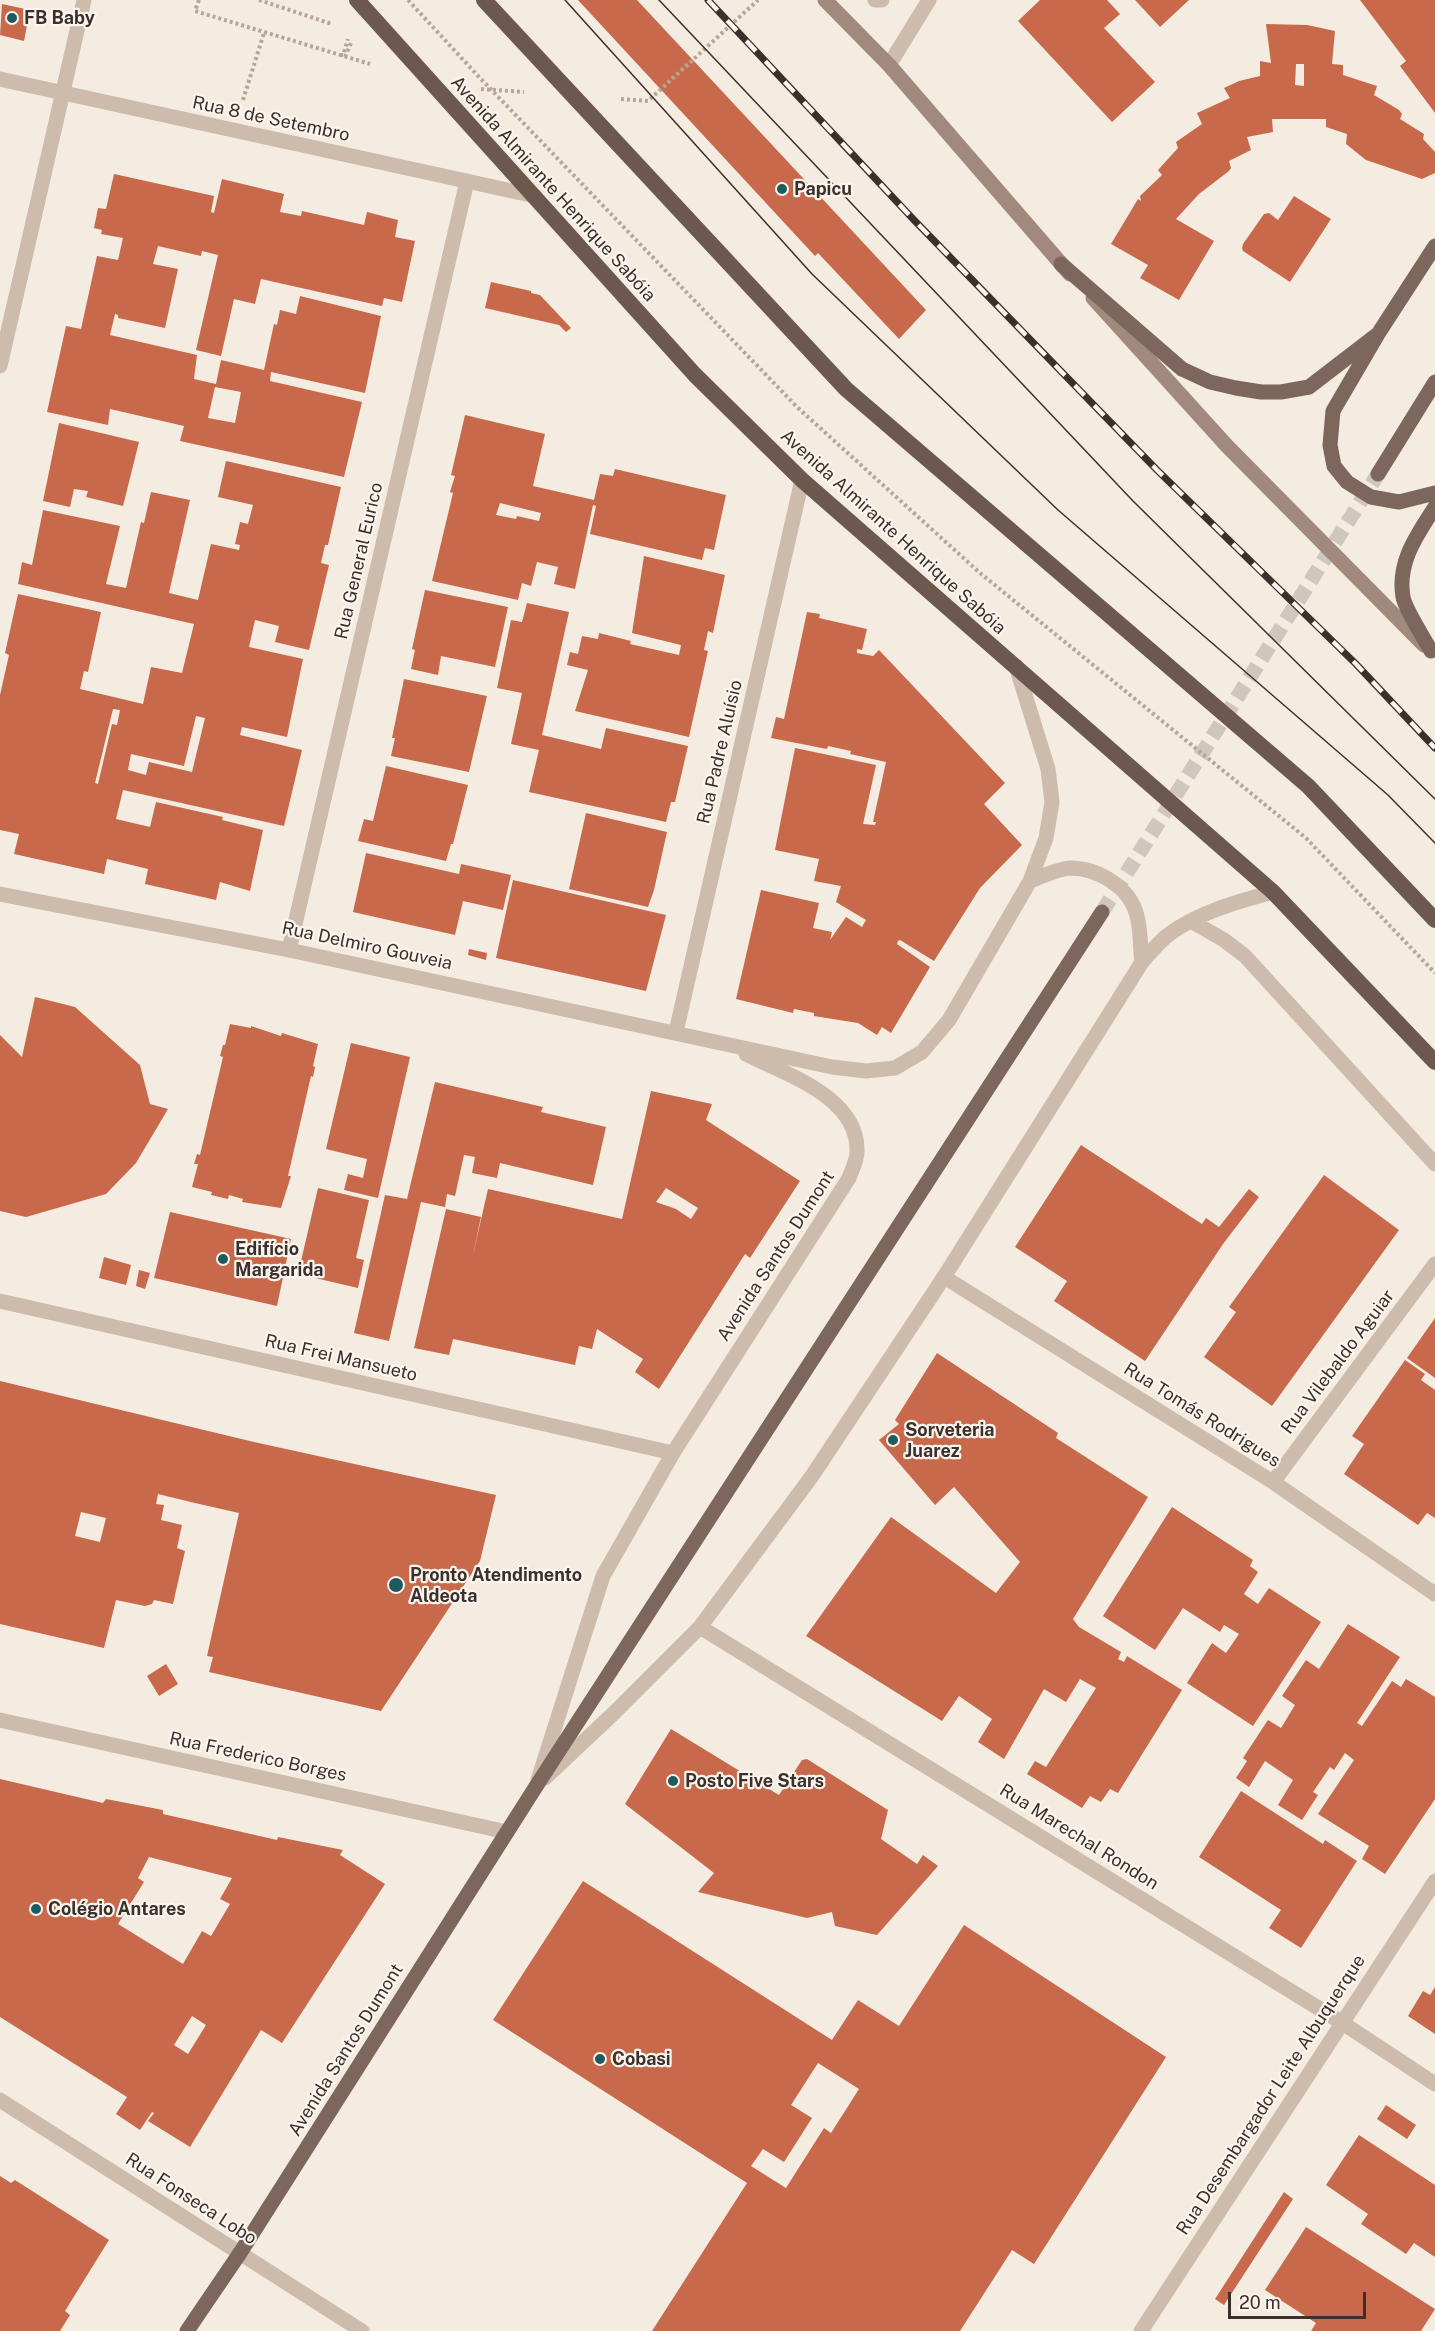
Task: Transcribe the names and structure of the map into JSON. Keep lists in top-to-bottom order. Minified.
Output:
{"streets":{"highway":["Avenida Almirante Henrique Sabóia"],"main road":["Avenida Santos Dumont"],"street":["Rua 8 de Setembro","Rua General Eurico","Rua Padre Aluísio","Rua Delmiro Gouveia","Rua Frei Mansueto","Rua Vilebaldo Aguiar","Rua Tomás Rodrigues","Rua Frederico Borges","Rua Marechal Rondon","Rua Desembargador Leite Albuquerque","Rua Fonseca Lobo"]},"crossings":[["Rua 8 de Setembro","Avenida Almirante Henrique Sabóia"],["Rua 8 de Setembro","Rua General Eurico"],["Avenida Almirante Henrique Sabóia","Rua Padre Aluísio"],["Avenida Almirante Henrique Sabóia","Avenida Santos Dumont"],["Rua General Eurico","Rua Delmiro Gouveia"],["Rua Padre Aluísio","Rua Delmiro Gouveia"],["Rua Delmiro Gouveia","Avenida Santos Dumont"],["Avenida Santos Dumont","Rua Frei Mansueto"],["Avenida Santos Dumont","Rua Tomás Rodrigues"],["Avenida Santos Dumont","Rua Frederico Borges"],["Avenida Santos Dumont","Rua Marechal Rondon"],["Avenida Santos Dumont","Rua Fonseca Lobo"],["Rua Vilebaldo Aguiar","Rua Tomás Rodrigues"],["Rua Marechal Rondon","Rua Desembargador Leite Albuquerque"]],"places":["FB Baby","Papicu","Edifício Margarida","Sorveteria Juarez","Pronto Atendimento Aldeota","Posto Five Stars","Colégio Antares","Cobasi"],"scale_bar":"20 m"}
